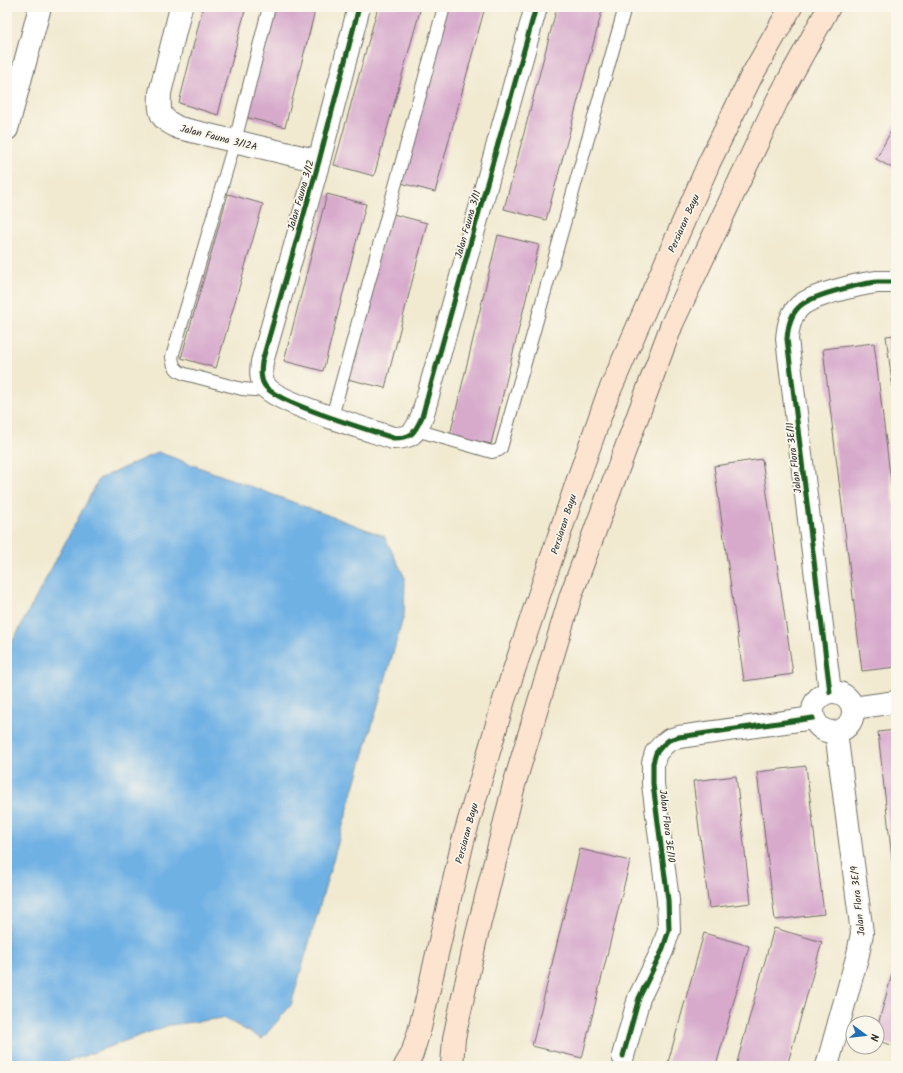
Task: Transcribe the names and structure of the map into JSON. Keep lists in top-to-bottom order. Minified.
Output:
{"streets":{"main road":["Persiaran Bayu"],"street":["Jalan Fauna 3/12A","Jalan Fauna 3/12","Jalan Fauna 3/11","Jalan Flora 3E/11","Jalan Flora 3E/10","Jalan Flora 3E/9"]},"crossings":[["Jalan Fauna 3/12A","Jalan Fauna 3/12"],["Jalan Flora 3E/11","Jalan Flora 3E/10"],["Jalan Flora 3E/11","Jalan Flora 3E/9"],["Jalan Flora 3E/10","Jalan Flora 3E/9"]],"north":"right"}
